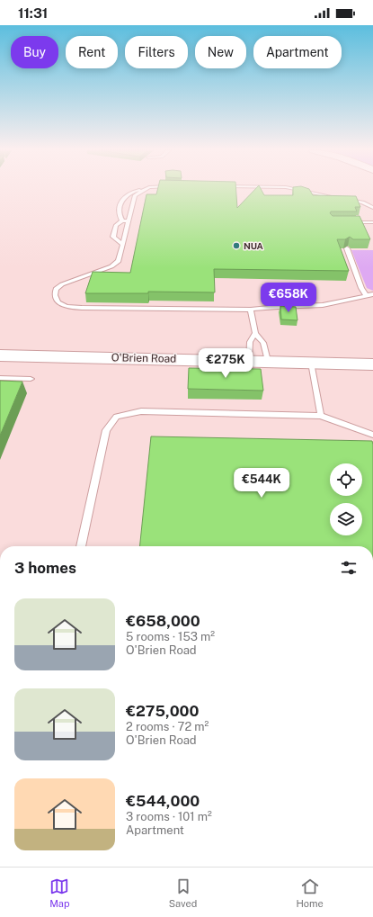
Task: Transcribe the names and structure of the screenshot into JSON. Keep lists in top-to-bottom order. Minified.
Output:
{"streets":{"main road":["O'Brien Road"]},"places":["NUA"],"page":{"status":"11:31","chip":["Buy","Rent","Filters","New","Apartment"],"price":["€658K","€275K","€544K"],"heading":"3 homes","list":[{"name":"€658,000","note":"5 rooms · 153 m² · O'Brien Road"},{"name":"€275,000","note":"2 rooms · 72 m² · O'Brien Road"},{"name":"€544,000","note":"3 rooms · 101 m² · Apartment"}],"tabs":["Map","Saved","Home"]}}
